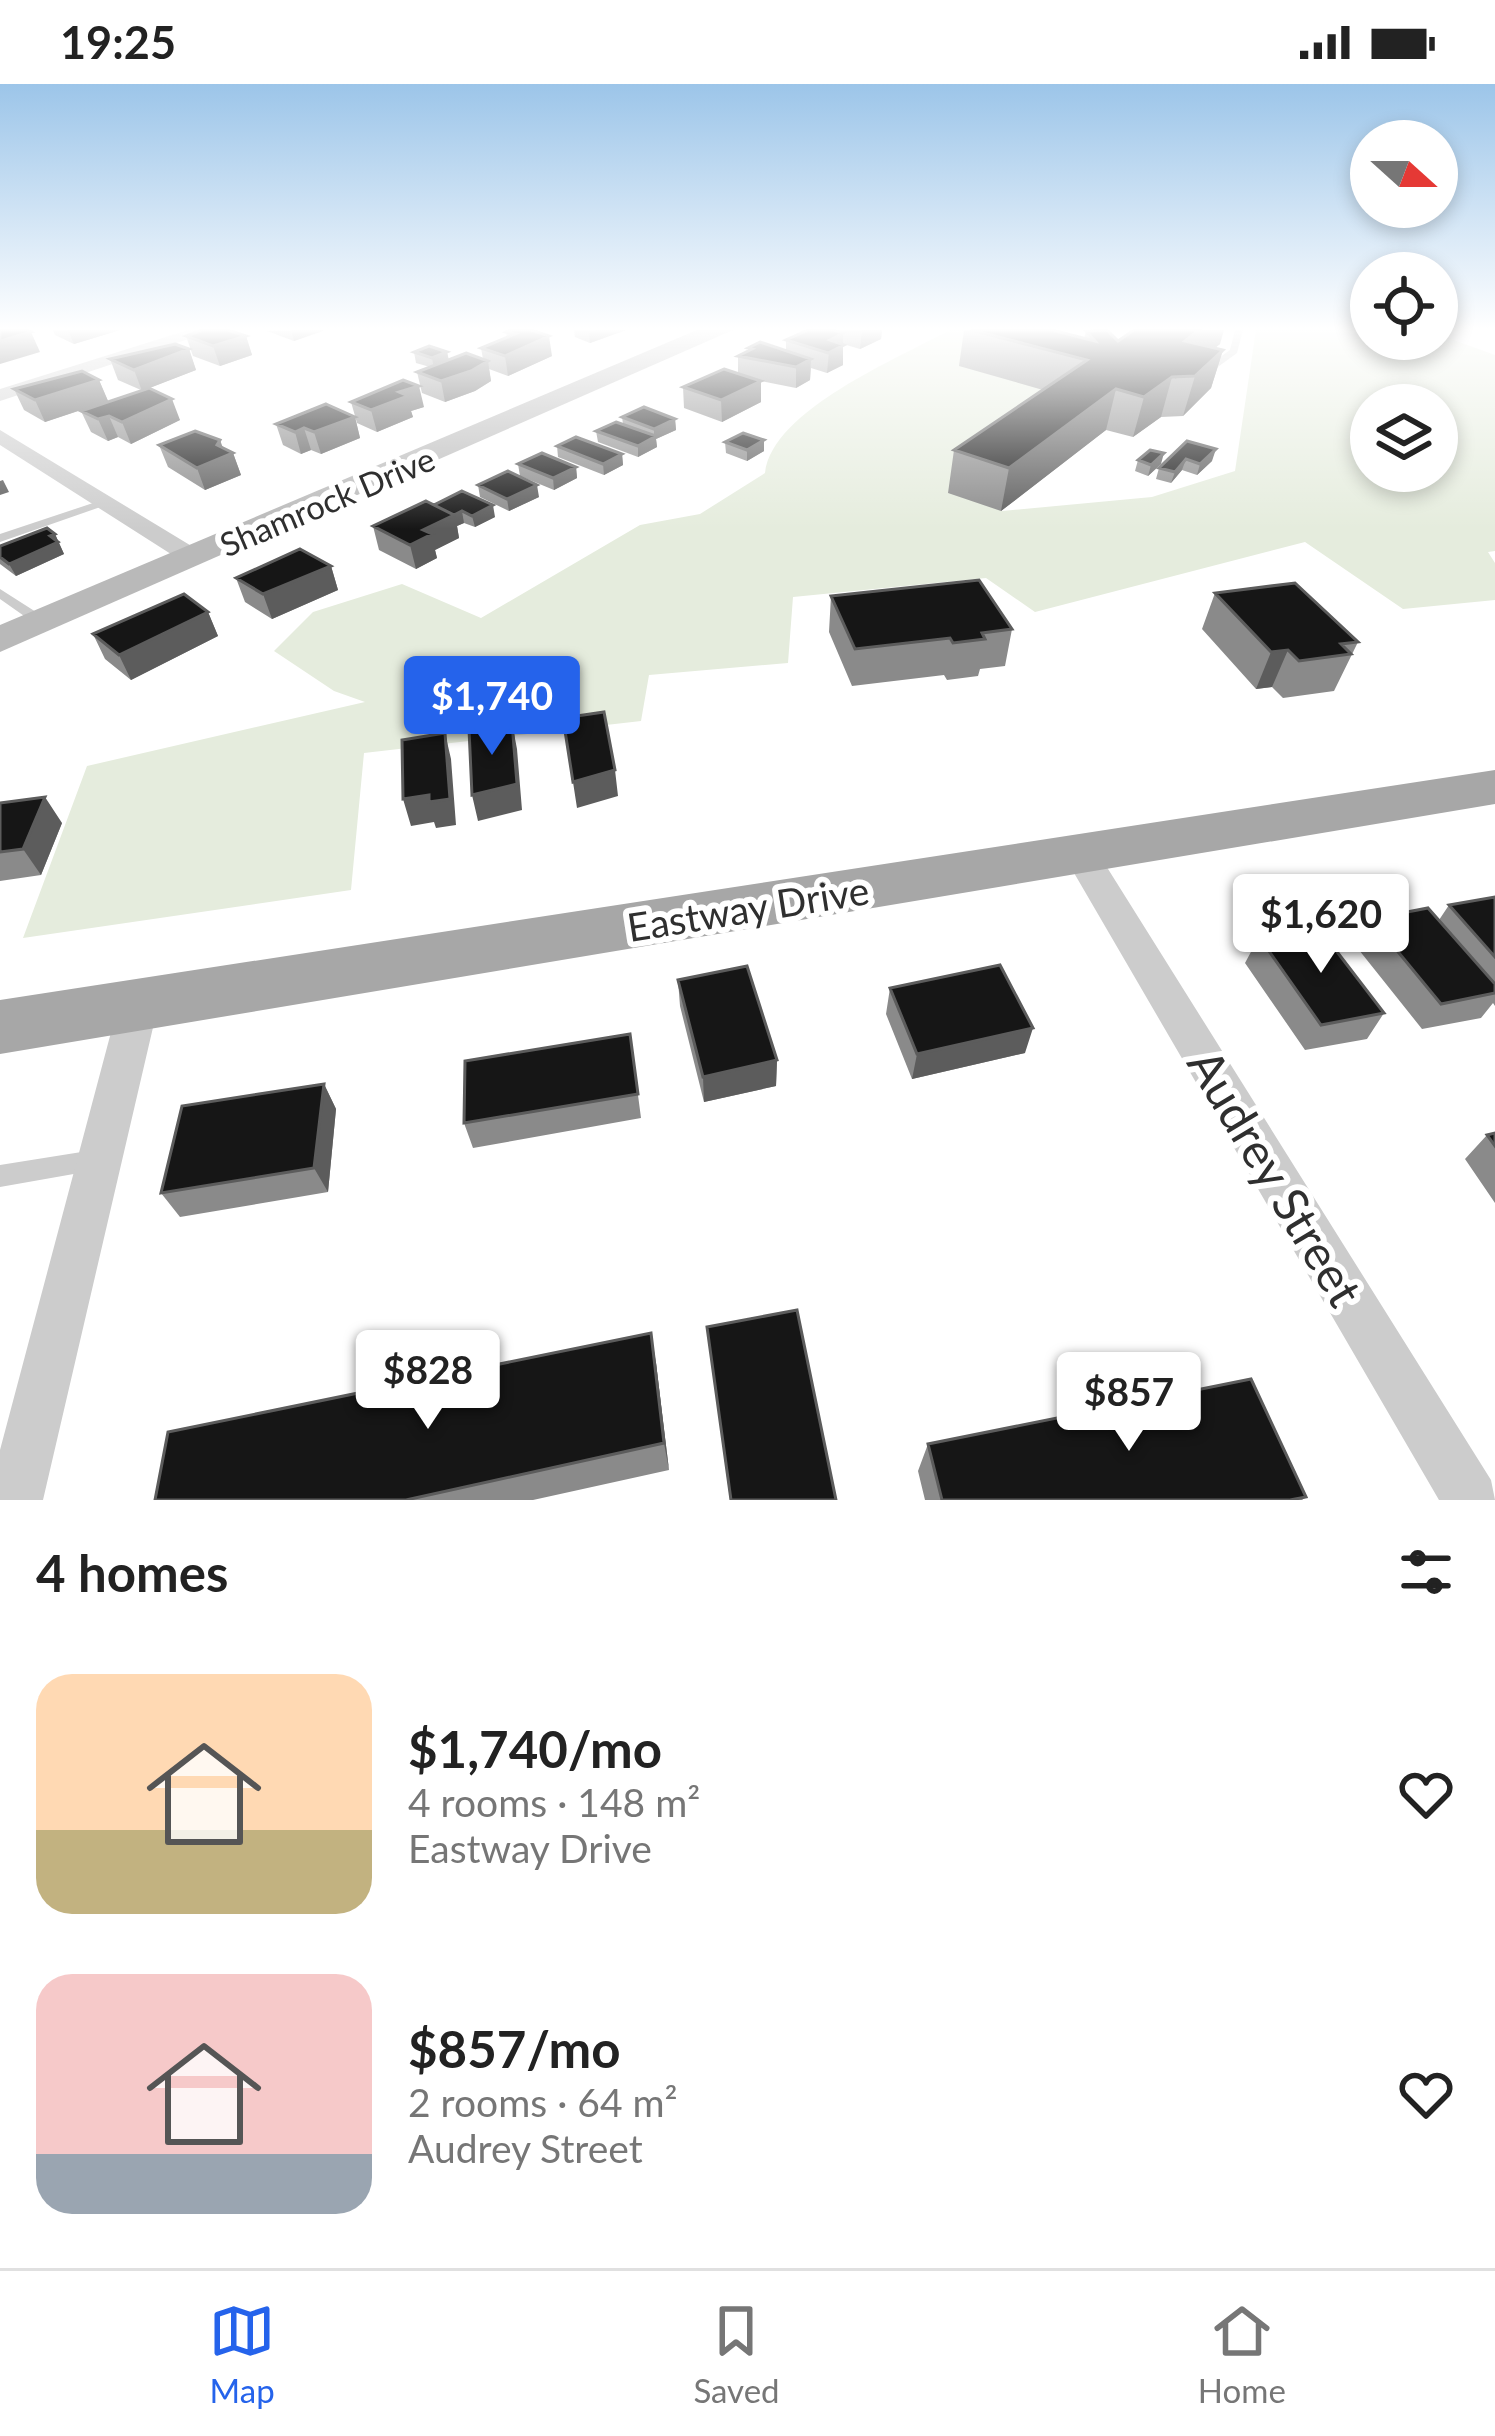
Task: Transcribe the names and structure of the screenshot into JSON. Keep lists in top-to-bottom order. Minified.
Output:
{"streets":{"main road":["Eastway Drive"],"street":["Shamrock Drive","Audrey Street"]},"crossings":[["Eastway Drive","Audrey Street"]],"north":"right","page":{"status":"19:25","price":["$1,740","$1,620","$828","$857"],"heading":"4 homes","list":[{"name":"$1,740/mo","note":"4 rooms · 148 m² · Eastway Drive"},{"name":"$857/mo","note":"2 rooms · 64 m² · Audrey Street"}],"tabs":["Map","Saved","Home"]}}
